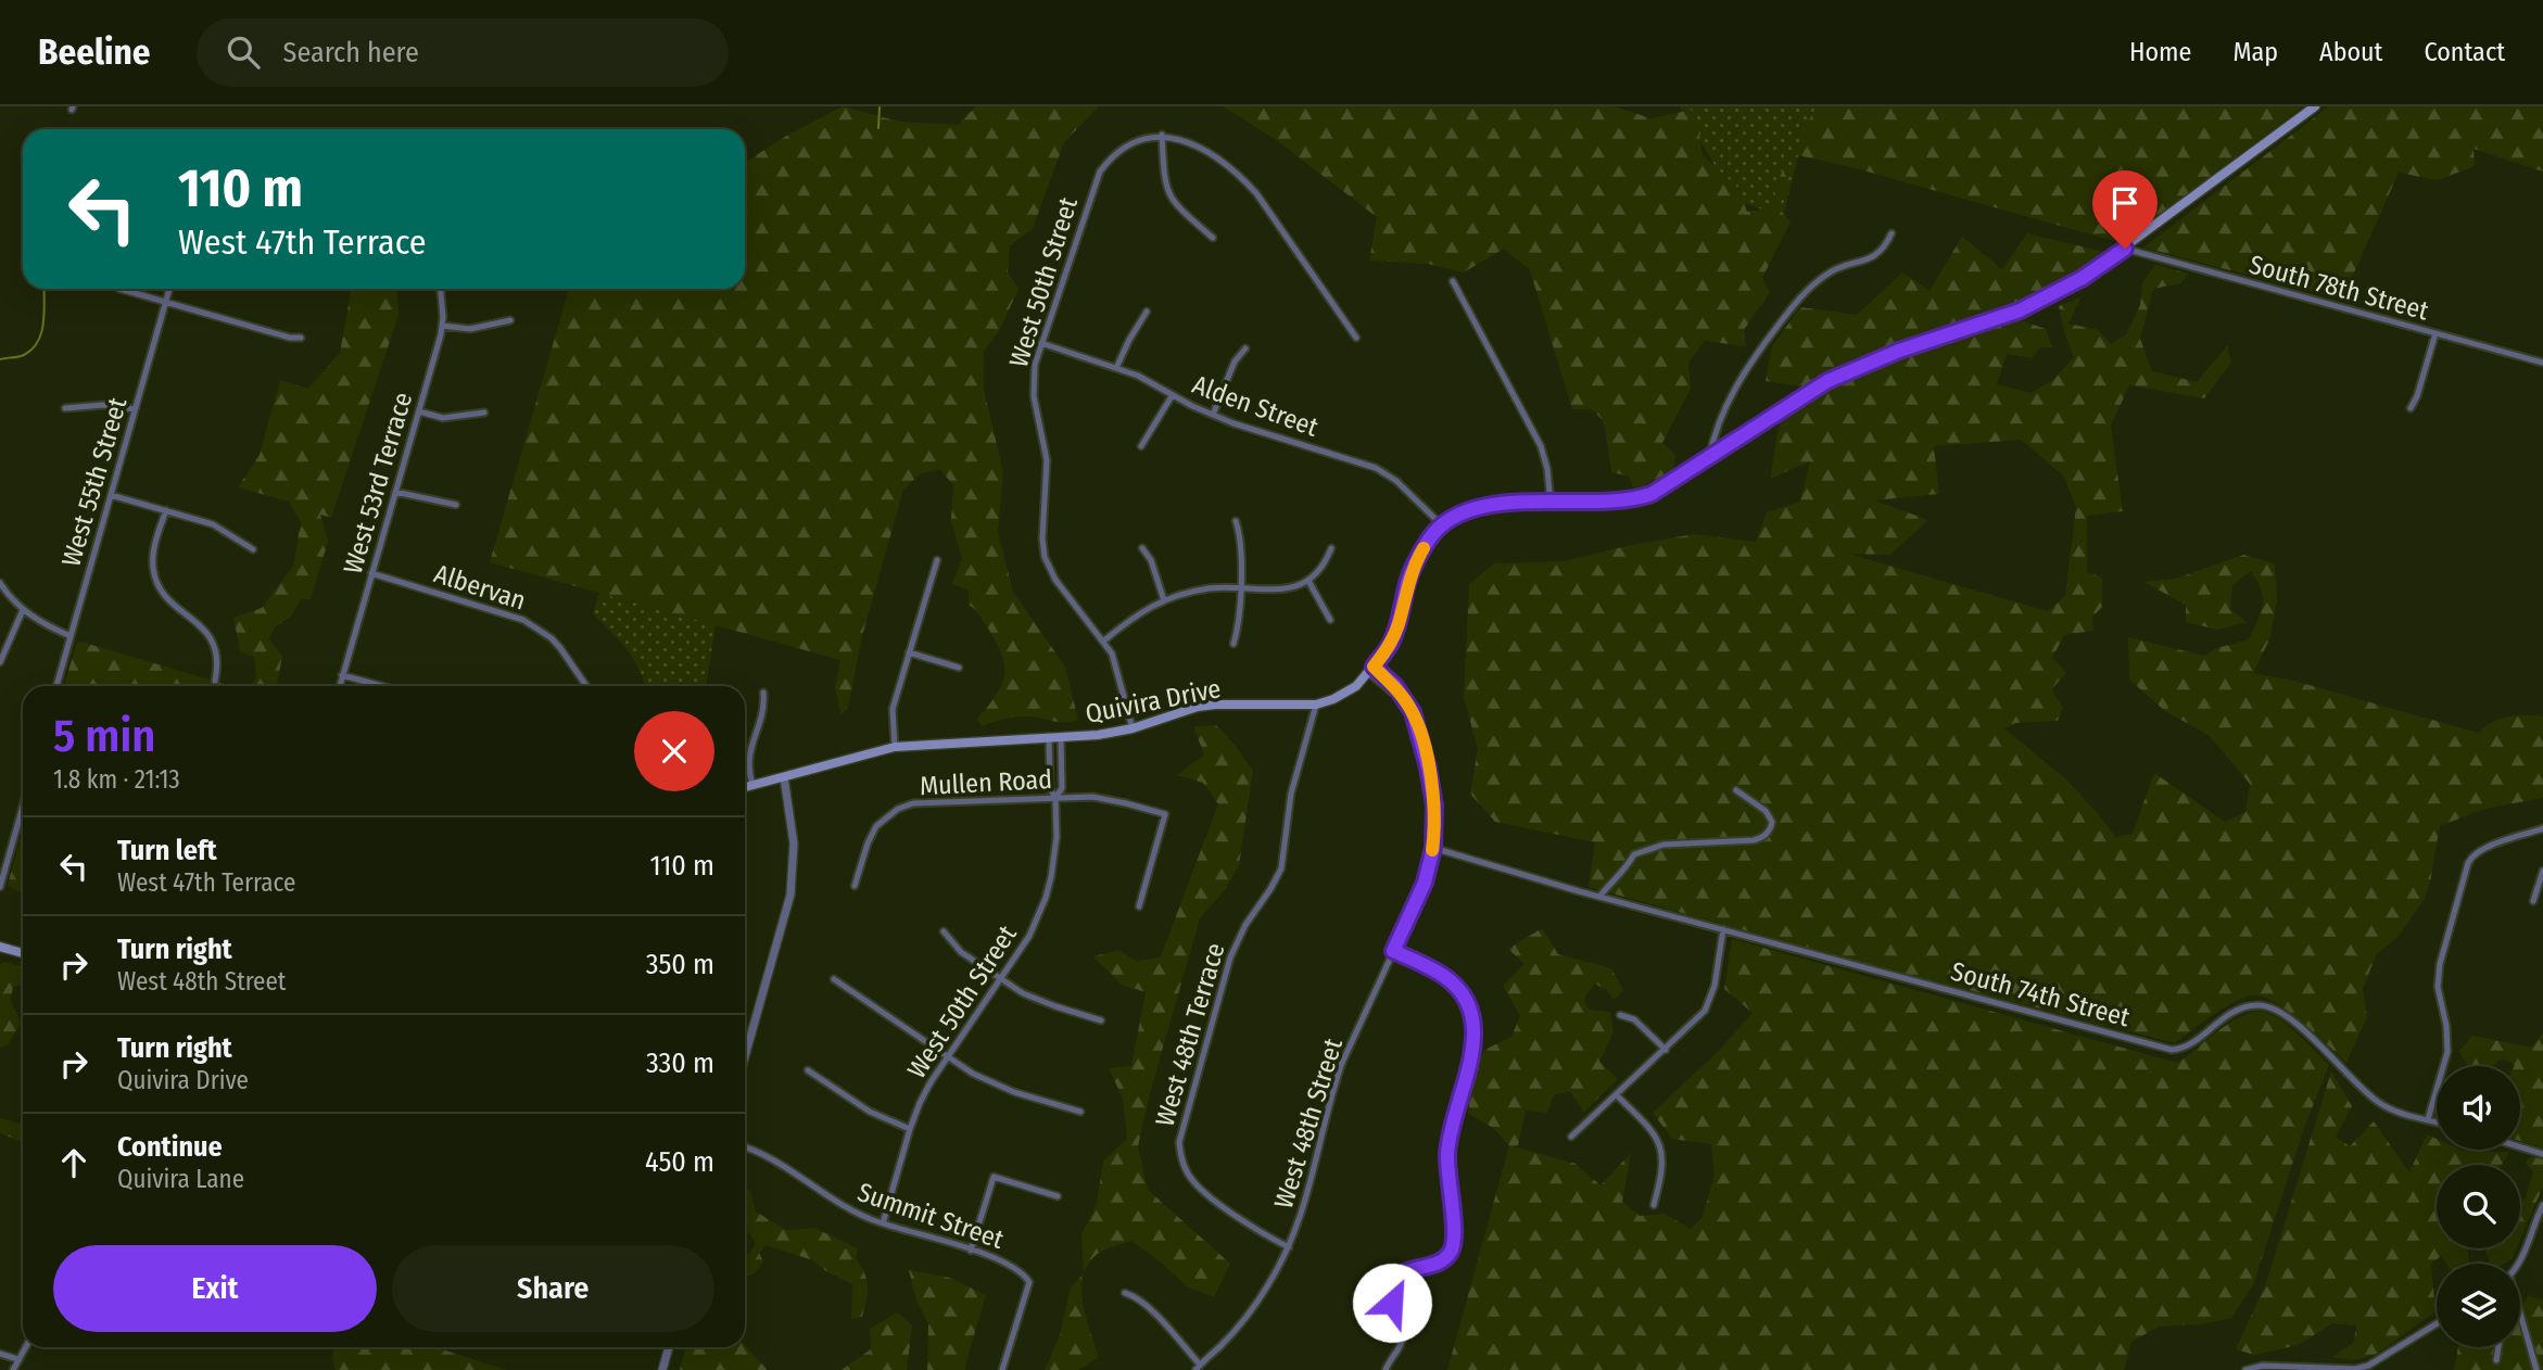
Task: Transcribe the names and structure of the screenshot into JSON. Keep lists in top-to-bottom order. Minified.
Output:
{"streets":{"main road":["Quivira Drive"],"street":["West 50th Street","South 78th Street","Alden Street","West 55th Street","West 53rd Terrace","Albervan","Mullen Road","South 74th Street","West 48th Terrace","West 48th Street","Summit Street"]},"crossings":[["West 50th Street","Alden Street"],["West 50th Street","Quivira Drive"],["West 50th Street","Mullen Road"],["West 50th Street","Summit Street"],["South 78th Street","Quivira Drive"],["Alden Street","Quivira Drive"],["West 53rd Terrace","Albervan"],["Quivira Drive","West 48th Terrace"],["Quivira Drive","West 48th Street"],["South 74th Street","West 48th Street"],["West 48th Terrace","West 48th Street"]],"page":{"header":"Beeline","search":"Search here","nav":["Home","Map","About","Contact"],"turn":["110 m","West 47th Terrace"],"heading":["5 min","1.8 km · 21:13"],"list":[{"name":"Turn left","note":"West 47th Terrace","value":"110 m"},{"name":"Turn right","note":"West 48th Street","value":"350 m"},{"name":"Turn right","note":"Quivira Drive","value":"330 m"},{"name":"Continue","note":"Quivira Lane","value":"450 m"}],"buttons":["Exit","Share"]}}
